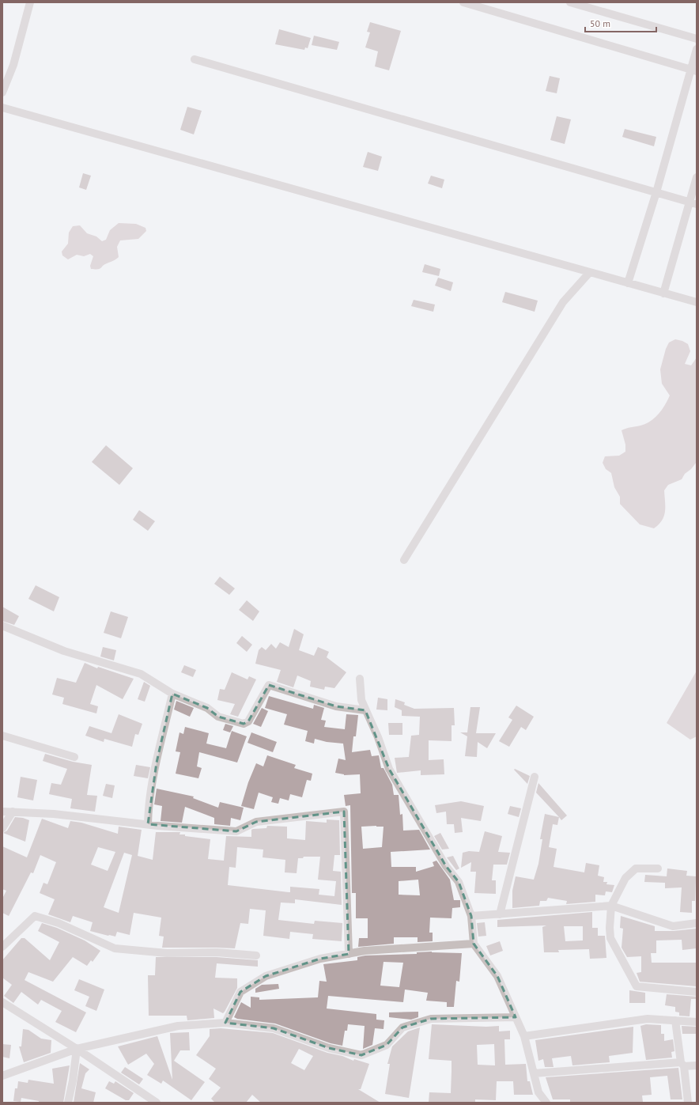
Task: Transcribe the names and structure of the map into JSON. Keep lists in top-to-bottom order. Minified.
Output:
{"scale_bar":"50 m"}
